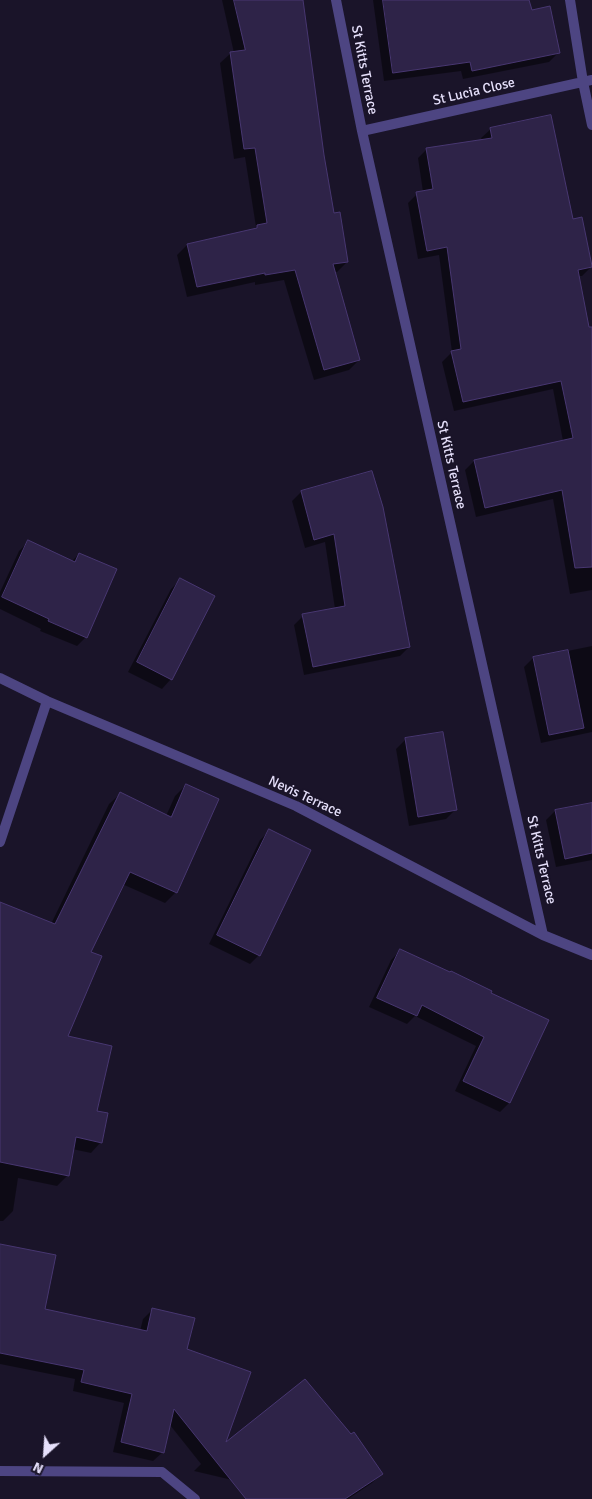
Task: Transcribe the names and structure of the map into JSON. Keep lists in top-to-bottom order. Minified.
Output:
{"streets":{"street":["St Kitts Terrace","St Lucia Close","Nevis Terrace"]},"crossings":[["St Kitts Terrace","St Lucia Close"],["St Kitts Terrace","Nevis Terrace"]],"north":"bottom left"}
